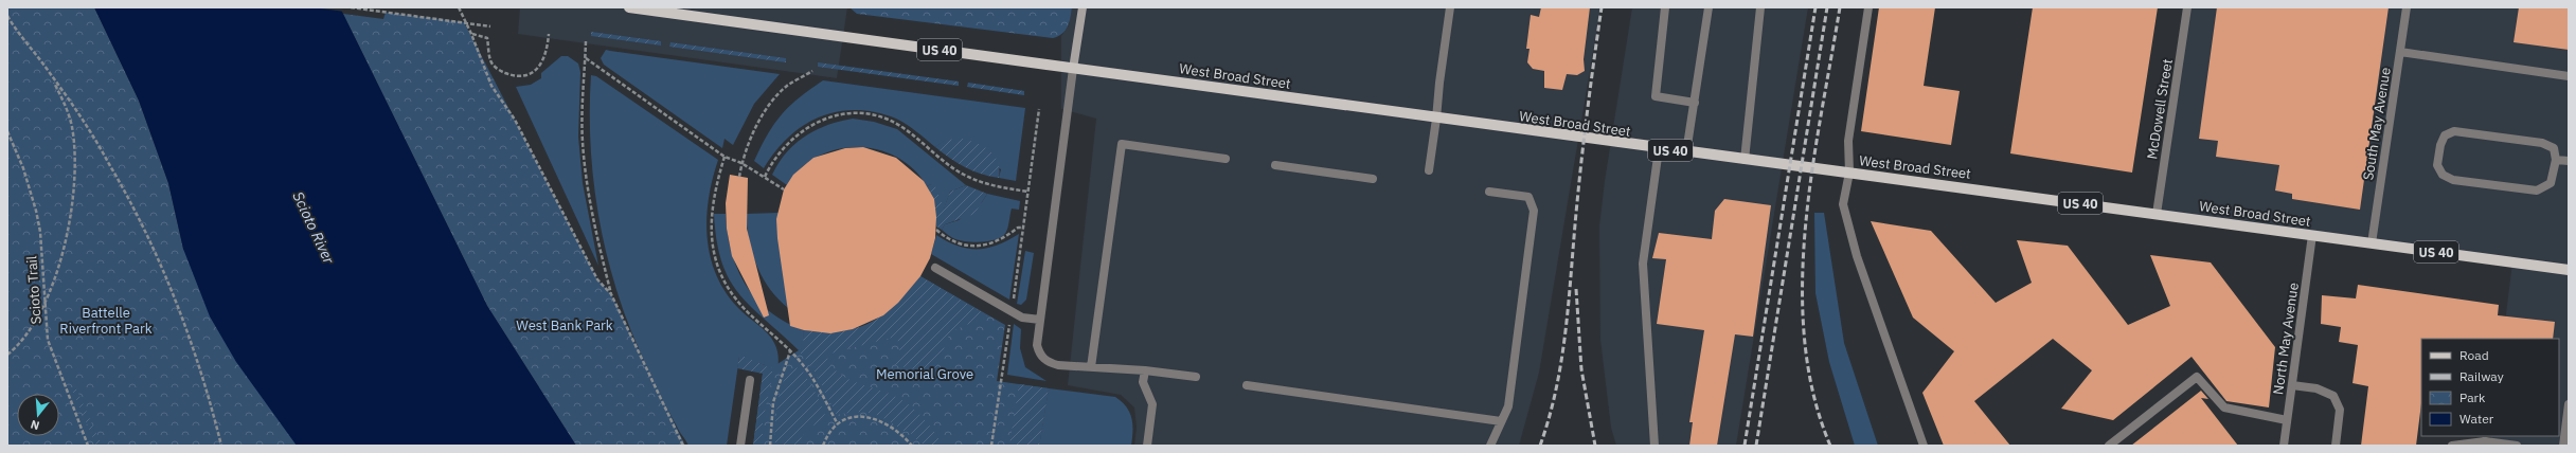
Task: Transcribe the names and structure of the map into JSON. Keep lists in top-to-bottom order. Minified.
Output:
{"streets":{"main road":["US 40","West Broad Street"],"street":["McDowell Street","South May Avenue","North May Avenue"],"path":["Scioto Trail"]},"crossings":[["West Broad Street","McDowell Street"],["West Broad Street","South May Avenue"],["West Broad Street","North May Avenue"]],"water":["Scioto River"],"parks":["Battelle Riverfront Park","West Bank Park","Memorial Grove"],"legend":["Road","Railway","Park","Water"],"north":"bottom"}
